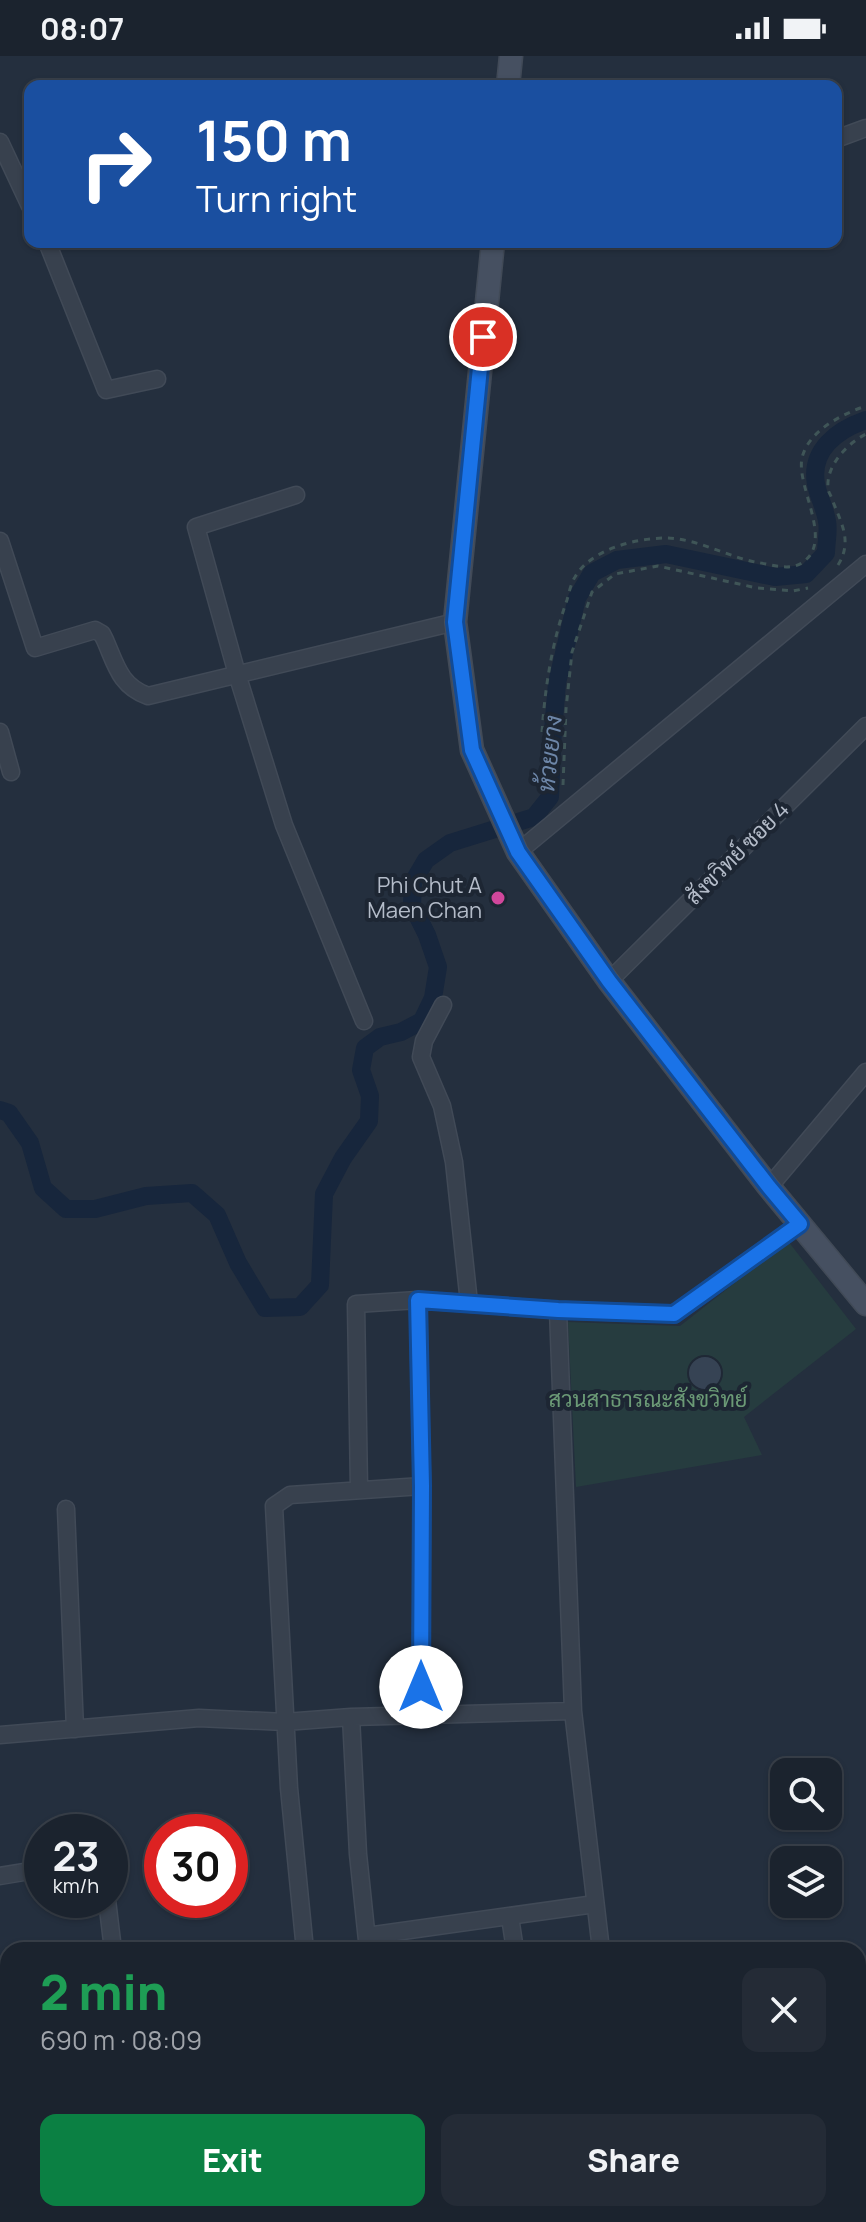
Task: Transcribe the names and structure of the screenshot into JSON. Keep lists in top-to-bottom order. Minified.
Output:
{"streets":{"street":["สังขวิทย์ ซอย 4"]},"water":["ห้วยยาง"],"parks":["สวนสาธารณะสังขวิทย์"],"places":["Phi Chut A Maen Chan"],"page":{"status":"08:07","turn":["150 m","Turn right"],"speed":"23 km/h","limit":"30","heading":["2 min","690 m · 08:09"],"buttons":["Exit","Share"]}}
